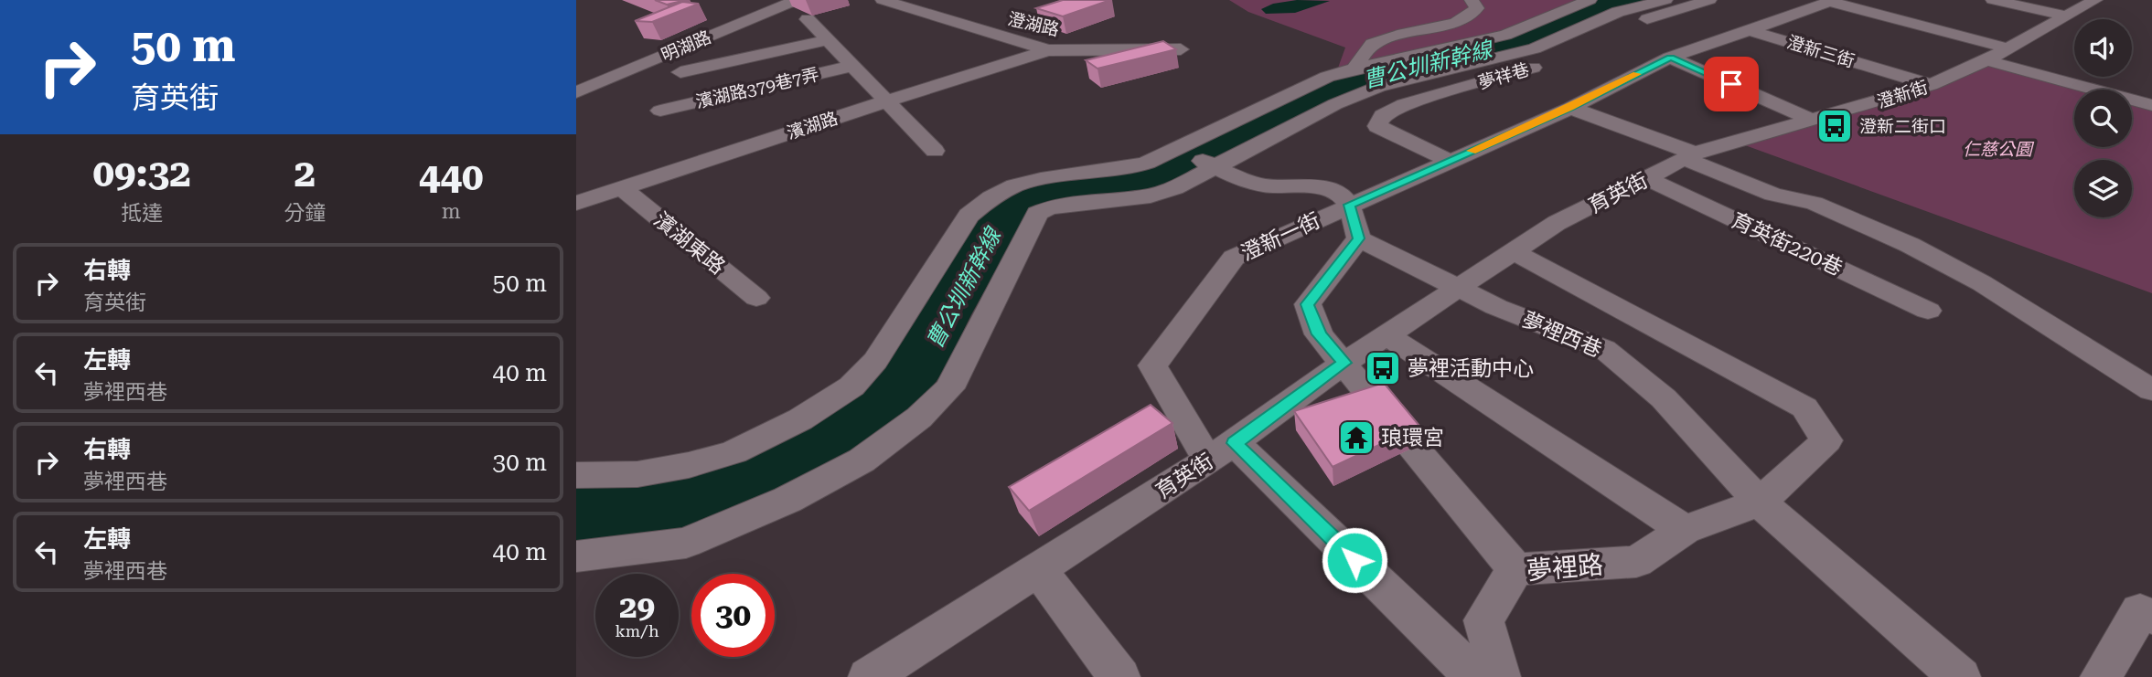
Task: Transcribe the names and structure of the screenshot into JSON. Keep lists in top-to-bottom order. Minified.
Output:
{"streets":{"street":["澄湖路","明湖路","澄新三街","夢祥巷","濱湖路379巷7弄","澄新街","濱湖路","育英街","澄新一街","濱湖東路","育英街220巷","夢裡西巷","夢裡路"]},"crossings":[["澄湖路","濱湖路"],["澄新三街","澄新街"],["澄新三街","澄新一街"],["夢祥巷","澄新一街"],["澄新街","育英街"],["濱湖路","濱湖東路"],["育英街","澄新一街"],["育英街","育英街220巷"],["育英街","夢裡西巷"]],"water":["曹公圳新幹線"],"parks":["仁慈公園"],"places":{"bus stop":["澄新二街口","夢裡活動中心"],"temple":["琅環宮"]},"page":{"turn":["50 m","育英街"],"eta":["09:32","抵達","2","分鐘","440","m"],"list":[{"name":"右轉","note":"育英街","value":"50 m"},{"name":"左轉","note":"夢裡西巷","value":"40 m"},{"name":"右轉","note":"夢裡西巷","value":"30 m"},{"name":"左轉","note":"夢裡西巷","value":"40 m"}],"speed":"29 km/h","limit":"30"}}
